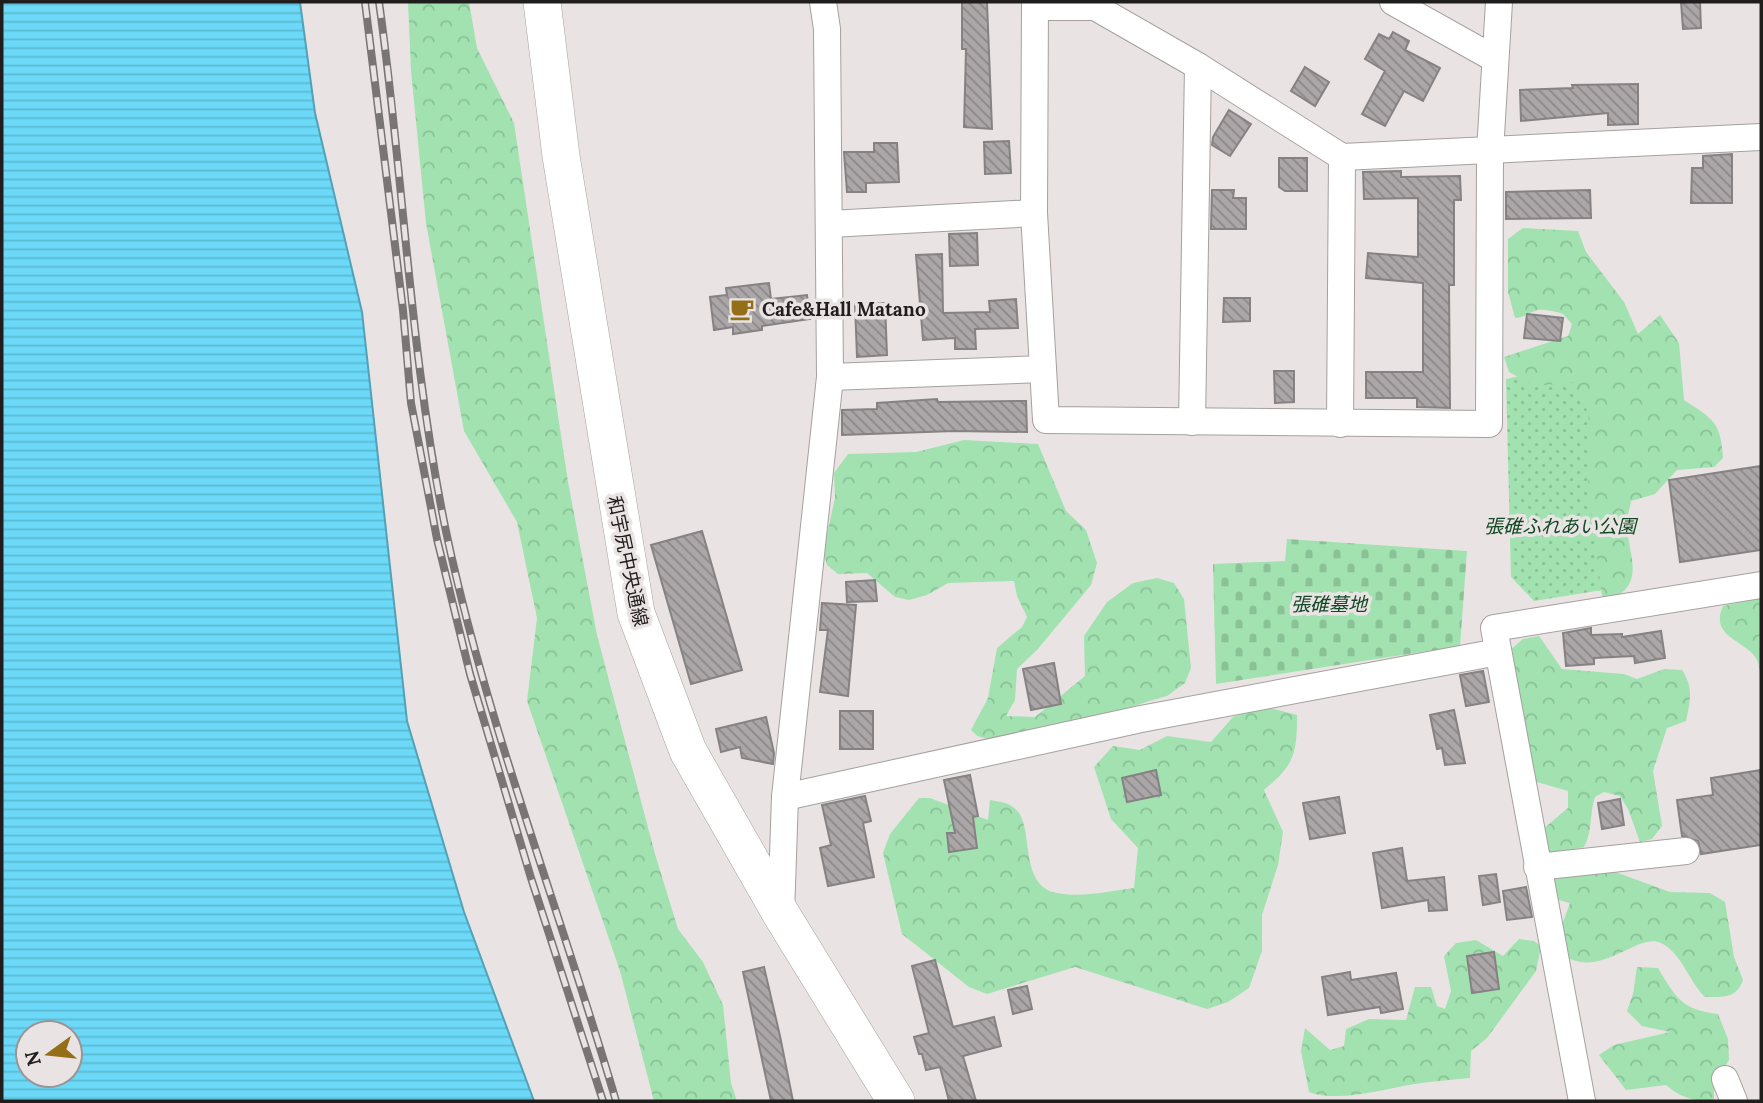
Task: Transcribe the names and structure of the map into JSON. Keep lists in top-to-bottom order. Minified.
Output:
{"streets":{"street":["和宇尻中央通線"]},"parks":["張碓ふれあい公園","張碓墓地"],"places":{"cafe":["Cafe&Hall Matano"]},"north":"left"}
